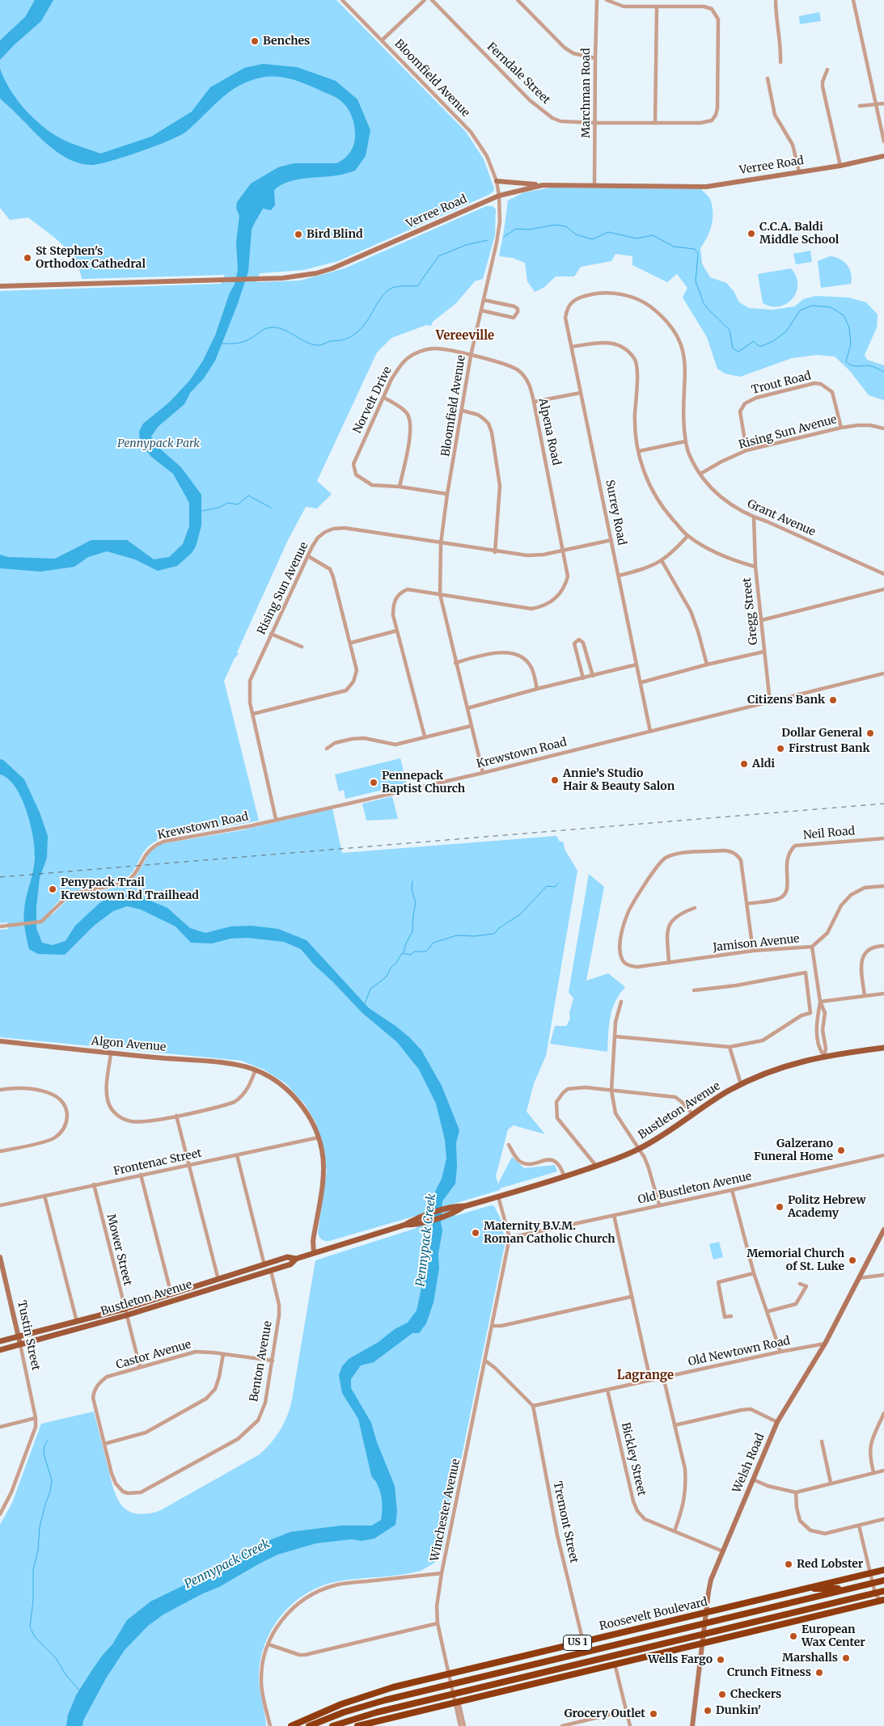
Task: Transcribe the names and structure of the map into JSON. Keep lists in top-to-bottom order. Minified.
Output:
{"streets":{"highway":["Roosevelt Boulevard","US 1"],"main road":["Verree Road","Algon Avenue","Bustleton Avenue","Tustin Street","Welsh Road"],"street":["Ferndale Street","Bloomfield Avenue","Marchman Road","Trout Road","Norvelt Drive","Alpena Road","Rising Sun Avenue","Surrey Road","Grant Avenue","Gregg Street","Krewstown Road","Neil Road","Jamison Avenue","Frontenac Street","Old Bustleton Avenue","Mower Street","Old Newtown Road","Castor Avenue","Benton Avenue","Bickley Street","Winchester Avenue","Tremont Street"]},"crossings":[["Ferndale Street","Marchman Road"],["Bloomfield Avenue","Verree Road"],["Bloomfield Avenue","Norvelt Drive"],["Bloomfield Avenue","Alpena Road"],["Bloomfield Avenue","Rising Sun Avenue"],["Bloomfield Avenue","Krewstown Road"],["Marchman Road","Verree Road"],["Trout Road","Rising Sun Avenue"],["Norvelt Drive","Alpena Road"],["Alpena Road","Rising Sun Avenue"],["Rising Sun Avenue","Surrey Road"],["Rising Sun Avenue","Grant Avenue"],["Rising Sun Avenue","Krewstown Road"],["Surrey Road","Grant Avenue"],["Surrey Road","Krewstown Road"],["Grant Avenue","Gregg Street"],["Gregg Street","Krewstown Road"],["Neil Road","Jamison Avenue"],["Bustleton Avenue","Mower Street"],["Bustleton Avenue","Tustin Street"],["Bustleton Avenue","Benton Avenue"],["Bustleton Avenue","Winchester Avenue"],["Frontenac Street","Mower Street"],["Old Bustleton Avenue","Winchester Avenue"],["Mower Street","Castor Avenue"],["Old Newtown Road","Bickley Street"],["Old Newtown Road","Welsh Road"],["Old Newtown Road","Tremont Street"],["Castor Avenue","Benton Avenue"],["Bickley Street","Welsh Road"],["Welsh Road","Roosevelt Boulevard"],["Welsh Road","US 1"],["Tremont Street","Roosevelt Boulevard"]],"districts":["Vereeville","Lagrange"],"water":["Pennypack Creek"],"parks":["Pennypack Park"],"places":["Benches","C.C.A. Baldi Middle School","Bird Blind","St Stephen's Orthodox Cathedral","Citizens Bank","Dollar General","Firstrust Bank","Aldi","Annie’s Studio Hair & Beauty Salon","Pennepack Baptist Church","Penypack Trail Krewstown Rd Trailhead","Galzerano Funeral Home","Politz Hebrew Academy","Maternity B.V.M. Roman Catholic Church","Memorial Church of St. Luke","Red Lobster","European Wax Center","Marshalls","Wells Fargo","Crunch Fitness","Checkers","Dunkin'","Grocery Outlet"]}
